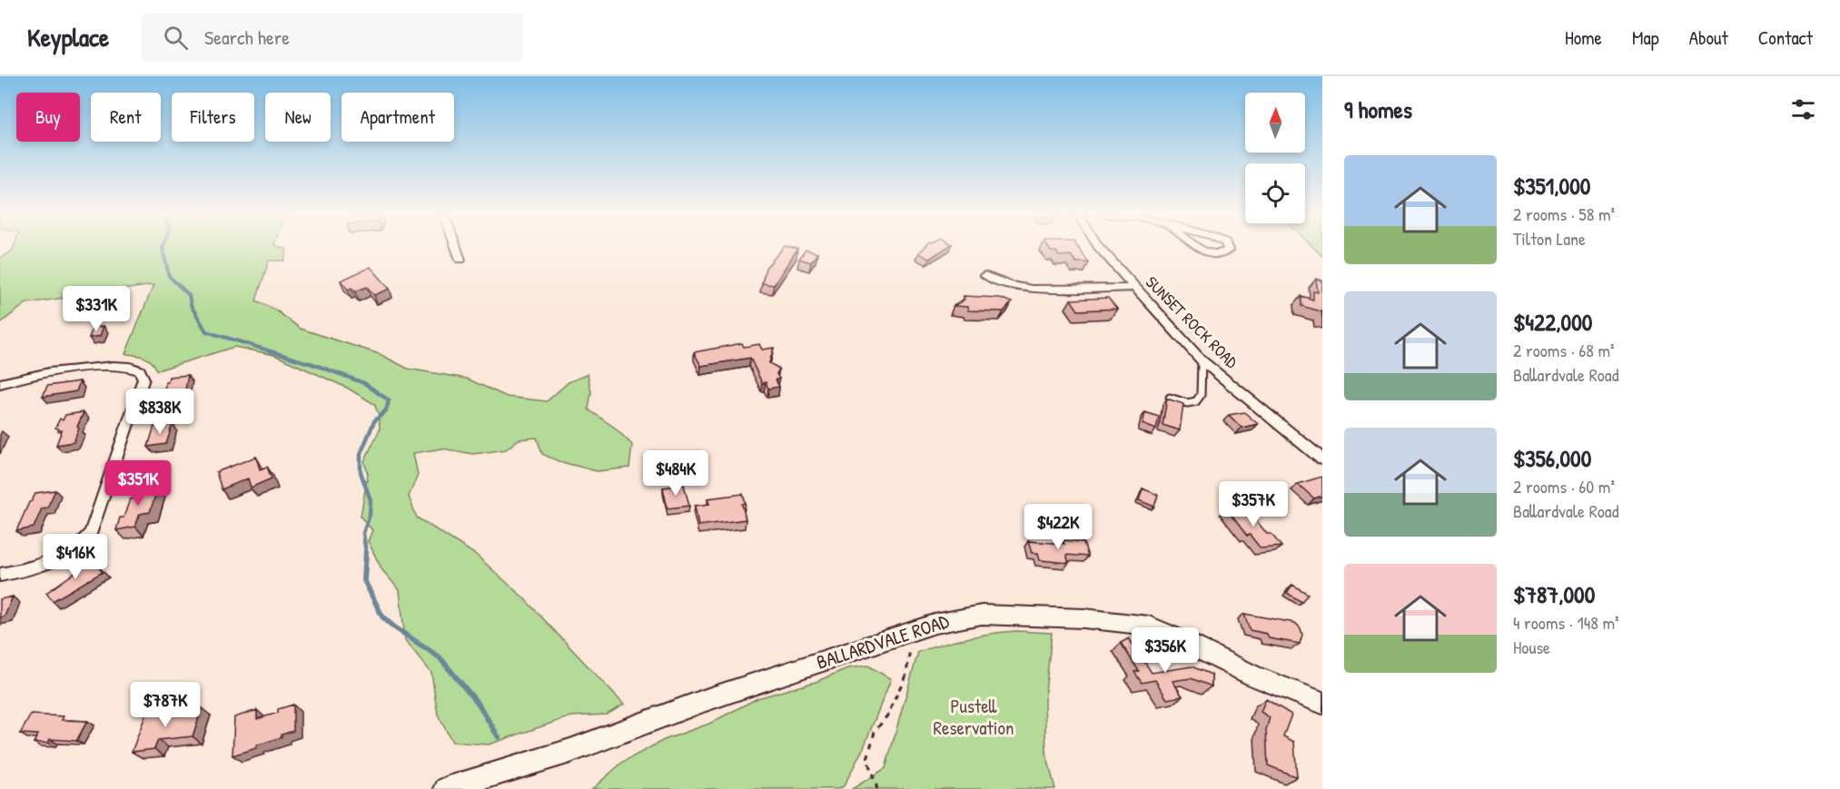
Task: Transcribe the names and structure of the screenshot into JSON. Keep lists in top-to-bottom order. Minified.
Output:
{"streets":{"street":["SUNSET ROCK ROAD","BALLARDVALE ROAD"]},"parks":["Pustell Reservation"],"north":"top","page":{"header":"Keyplace","search":"Search here","nav":["Home","Map","About","Contact"],"heading":"9 homes","chip":["Buy","Rent","Filters","New","Apartment"],"list":[{"name":"$351,000","note":"2 rooms · 58 m² · Tilton Lane"},{"name":"$422,000","note":"2 rooms · 68 m² · Ballardvale Road"},{"name":"$356,000","note":"2 rooms · 60 m² · Ballardvale Road"},{"name":"$787,000","note":"4 rooms · 148 m² · House"}],"price":["$331K","$838K","$484K","$351K","$357K","$422K","$416K","$356K","$787K"]}}
